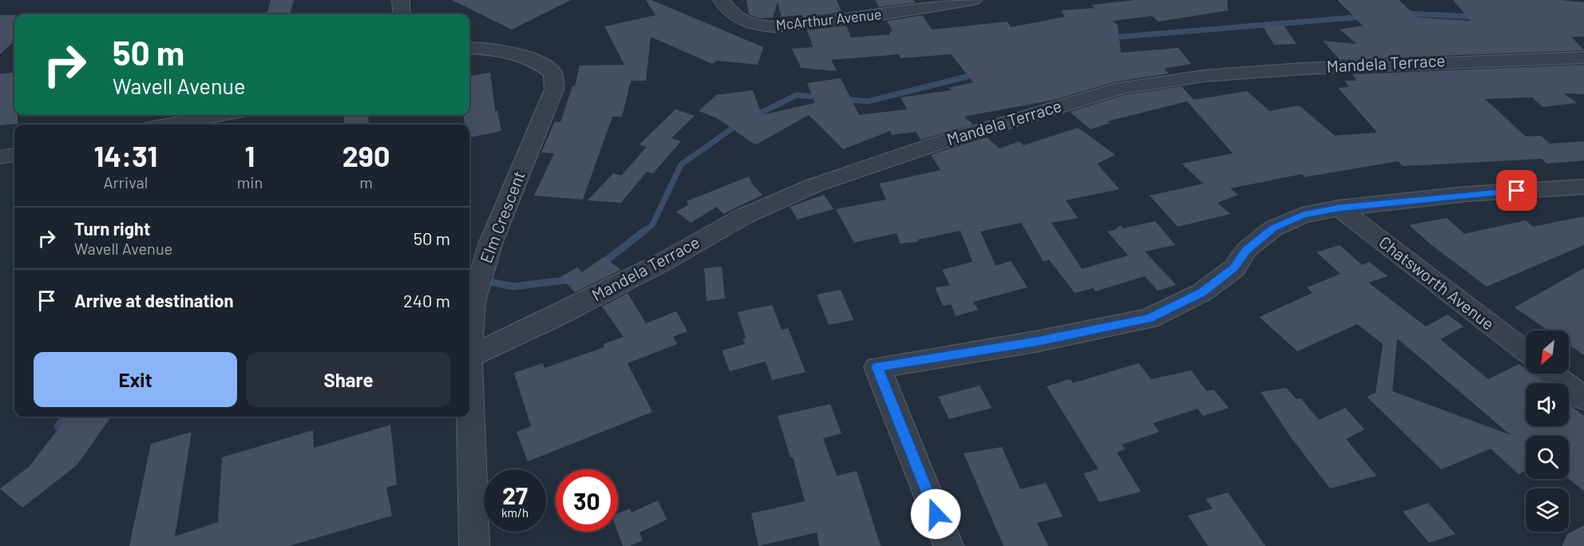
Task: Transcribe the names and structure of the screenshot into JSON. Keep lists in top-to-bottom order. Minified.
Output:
{"streets":{"street":["McArthur Avenue","Mandela Terrace","Elm Crescent","Chatsworth Avenue"]},"north":"bottom left","page":{"turn":["50 m","Wavell Avenue"],"eta":["14:31","Arrival","1","min","290","m"],"list":[{"name":"Turn right","note":"Wavell Avenue","value":"50 m"},{"name":"Arrive at destination","value":"240 m"}],"buttons":["Exit","Share"],"speed":"27 km/h","limit":"30"}}
